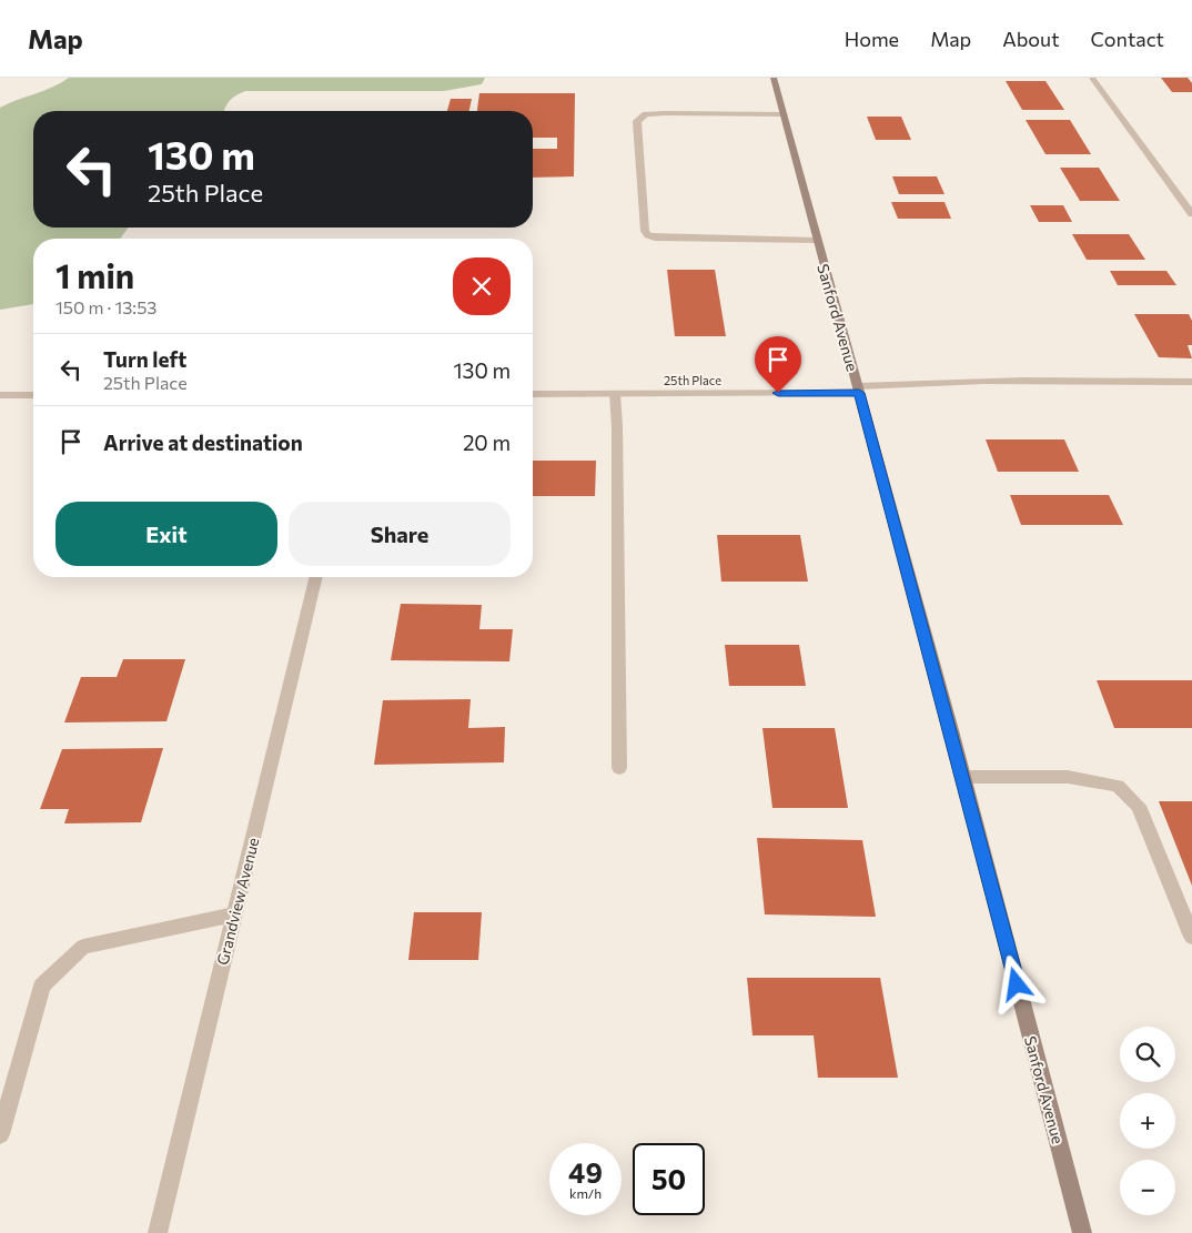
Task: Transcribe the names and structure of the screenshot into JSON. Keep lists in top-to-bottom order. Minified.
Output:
{"streets":{"main road":["Sanford Avenue"],"street":["25th Place","Grandview Avenue"]},"crossings":[["Sanford Avenue","25th Place"]],"page":{"header":"Map","nav":["Home","Map","About","Contact"],"turn":["130 m","25th Place"],"heading":["1 min","150 m · 13:53"],"list":[{"name":"Turn left","note":"25th Place","value":"130 m"},{"name":"Arrive at destination","value":"20 m"}],"buttons":["Exit","Share"],"map_buttons":["+","−"],"speed":"49 km/h","limit":"50"}}
